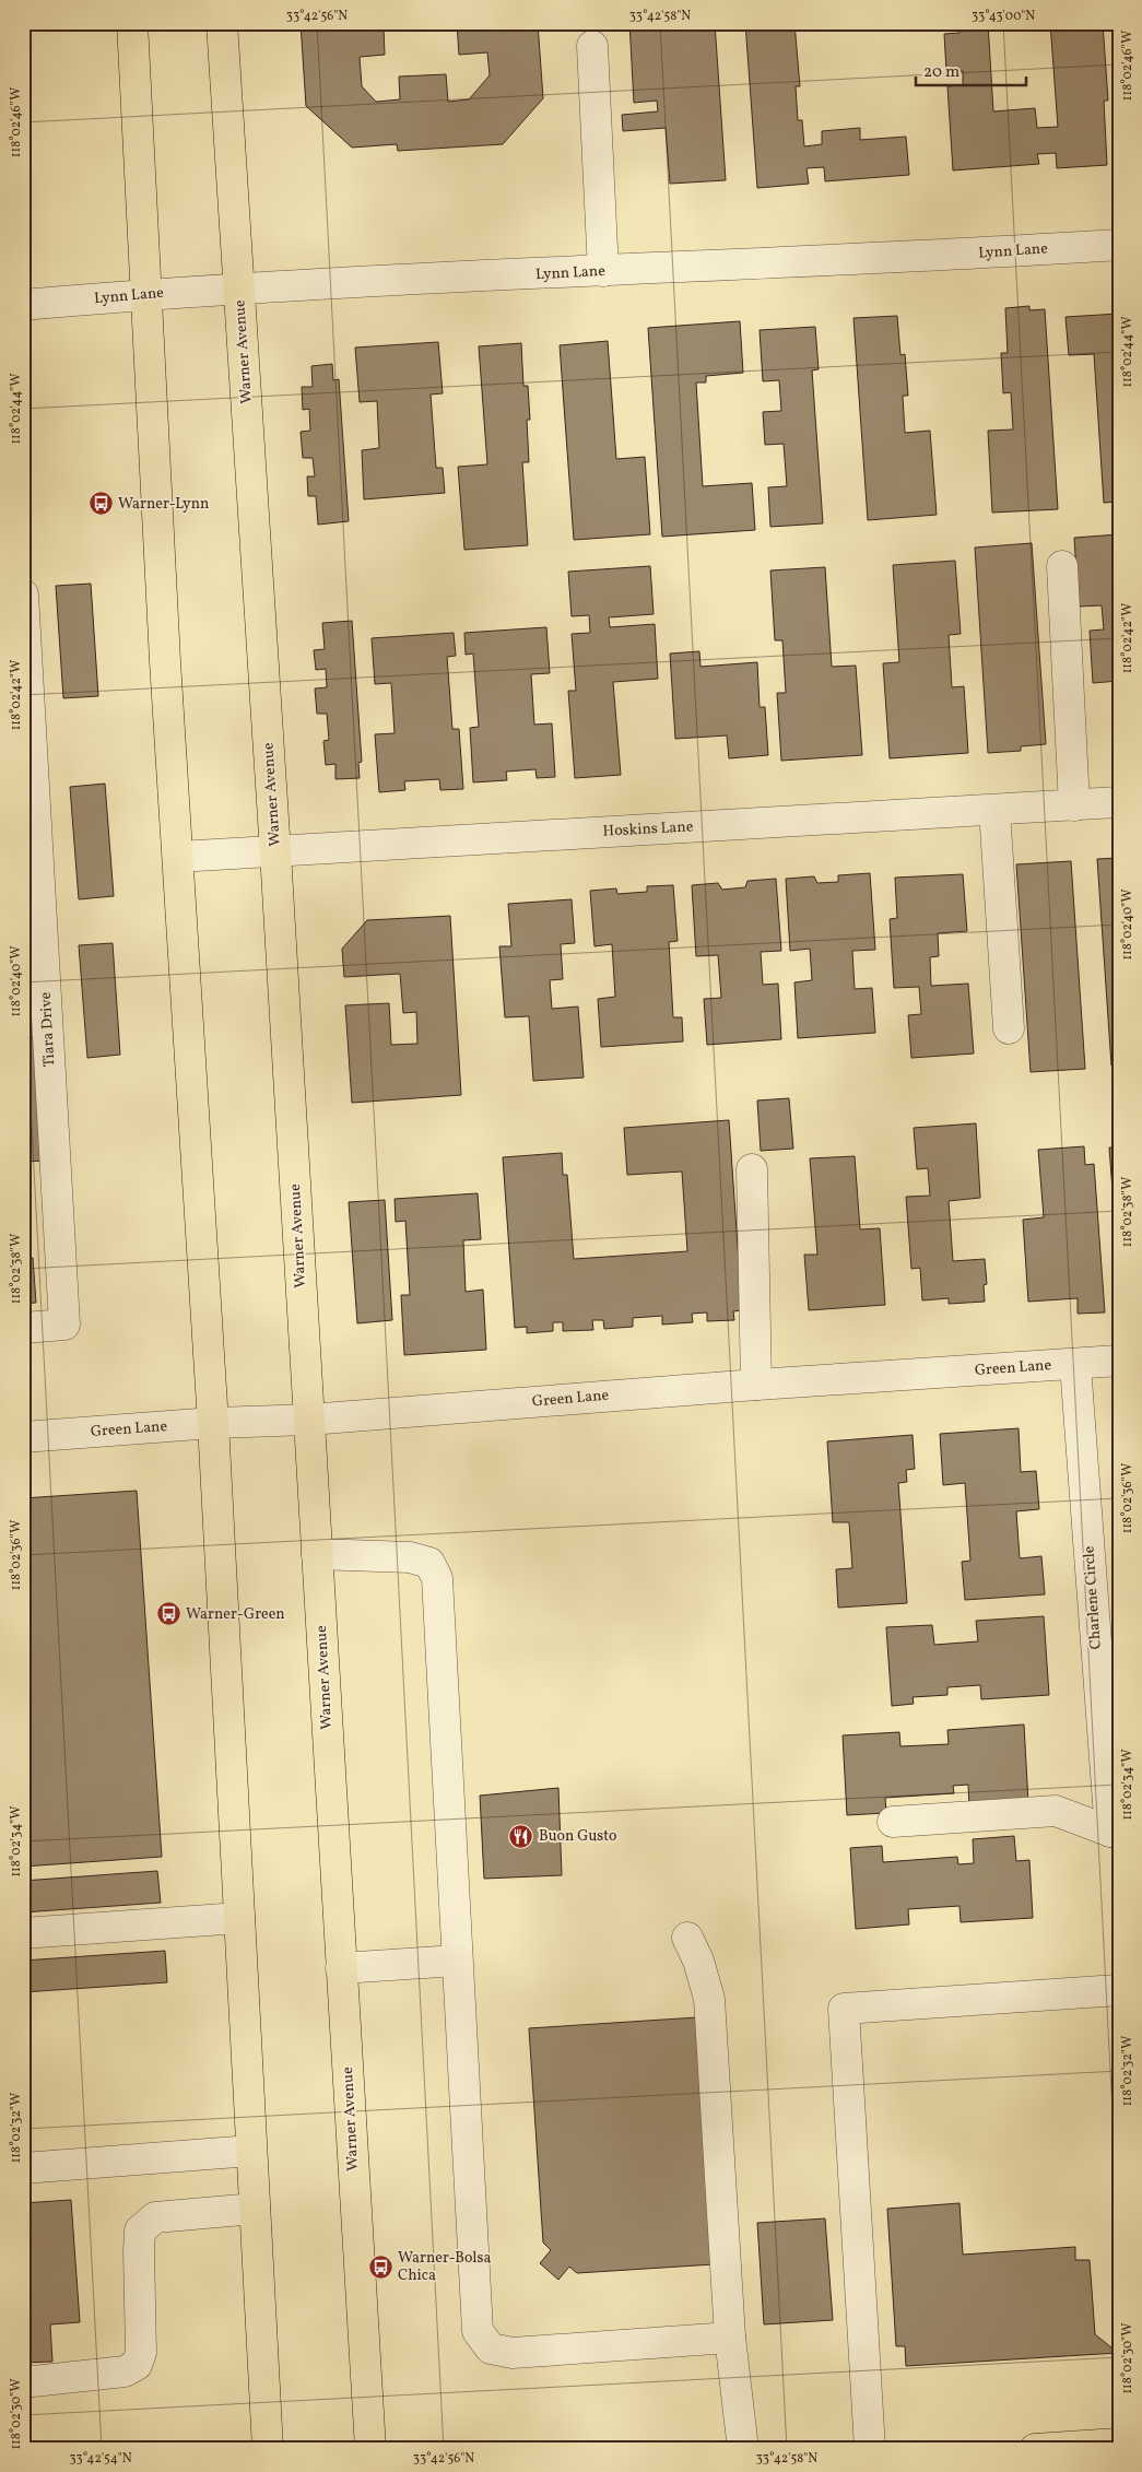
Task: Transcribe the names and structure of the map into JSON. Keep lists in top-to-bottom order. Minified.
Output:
{"streets":{"main road":["Warner Avenue"],"street":["Lynn Lane","Hoskins Lane","Tiara Drive","Green Lane","Charlene Circle"]},"crossings":[["Lynn Lane","Warner Avenue"],["Warner Avenue","Hoskins Lane"],["Warner Avenue","Green Lane"],["Green Lane","Charlene Circle"]],"places":{"bus stop":["Warner-Lynn","Warner-Green","Warner-Bolsa Chica"],"restaurant":["Buon Gusto"]},"scale_bar":"20 m","coordinates":["33°42'56\"N","33°42'58\"N","33°43'00\"N","118°02'46\"W","118°02'44\"W","118°02'42\"W","118°02'40\"W","118°02'38\"W","118°02'36\"W","118°02'34\"W","118°02'32\"W","118°02'30\"W","33°42'54\"N"]}
